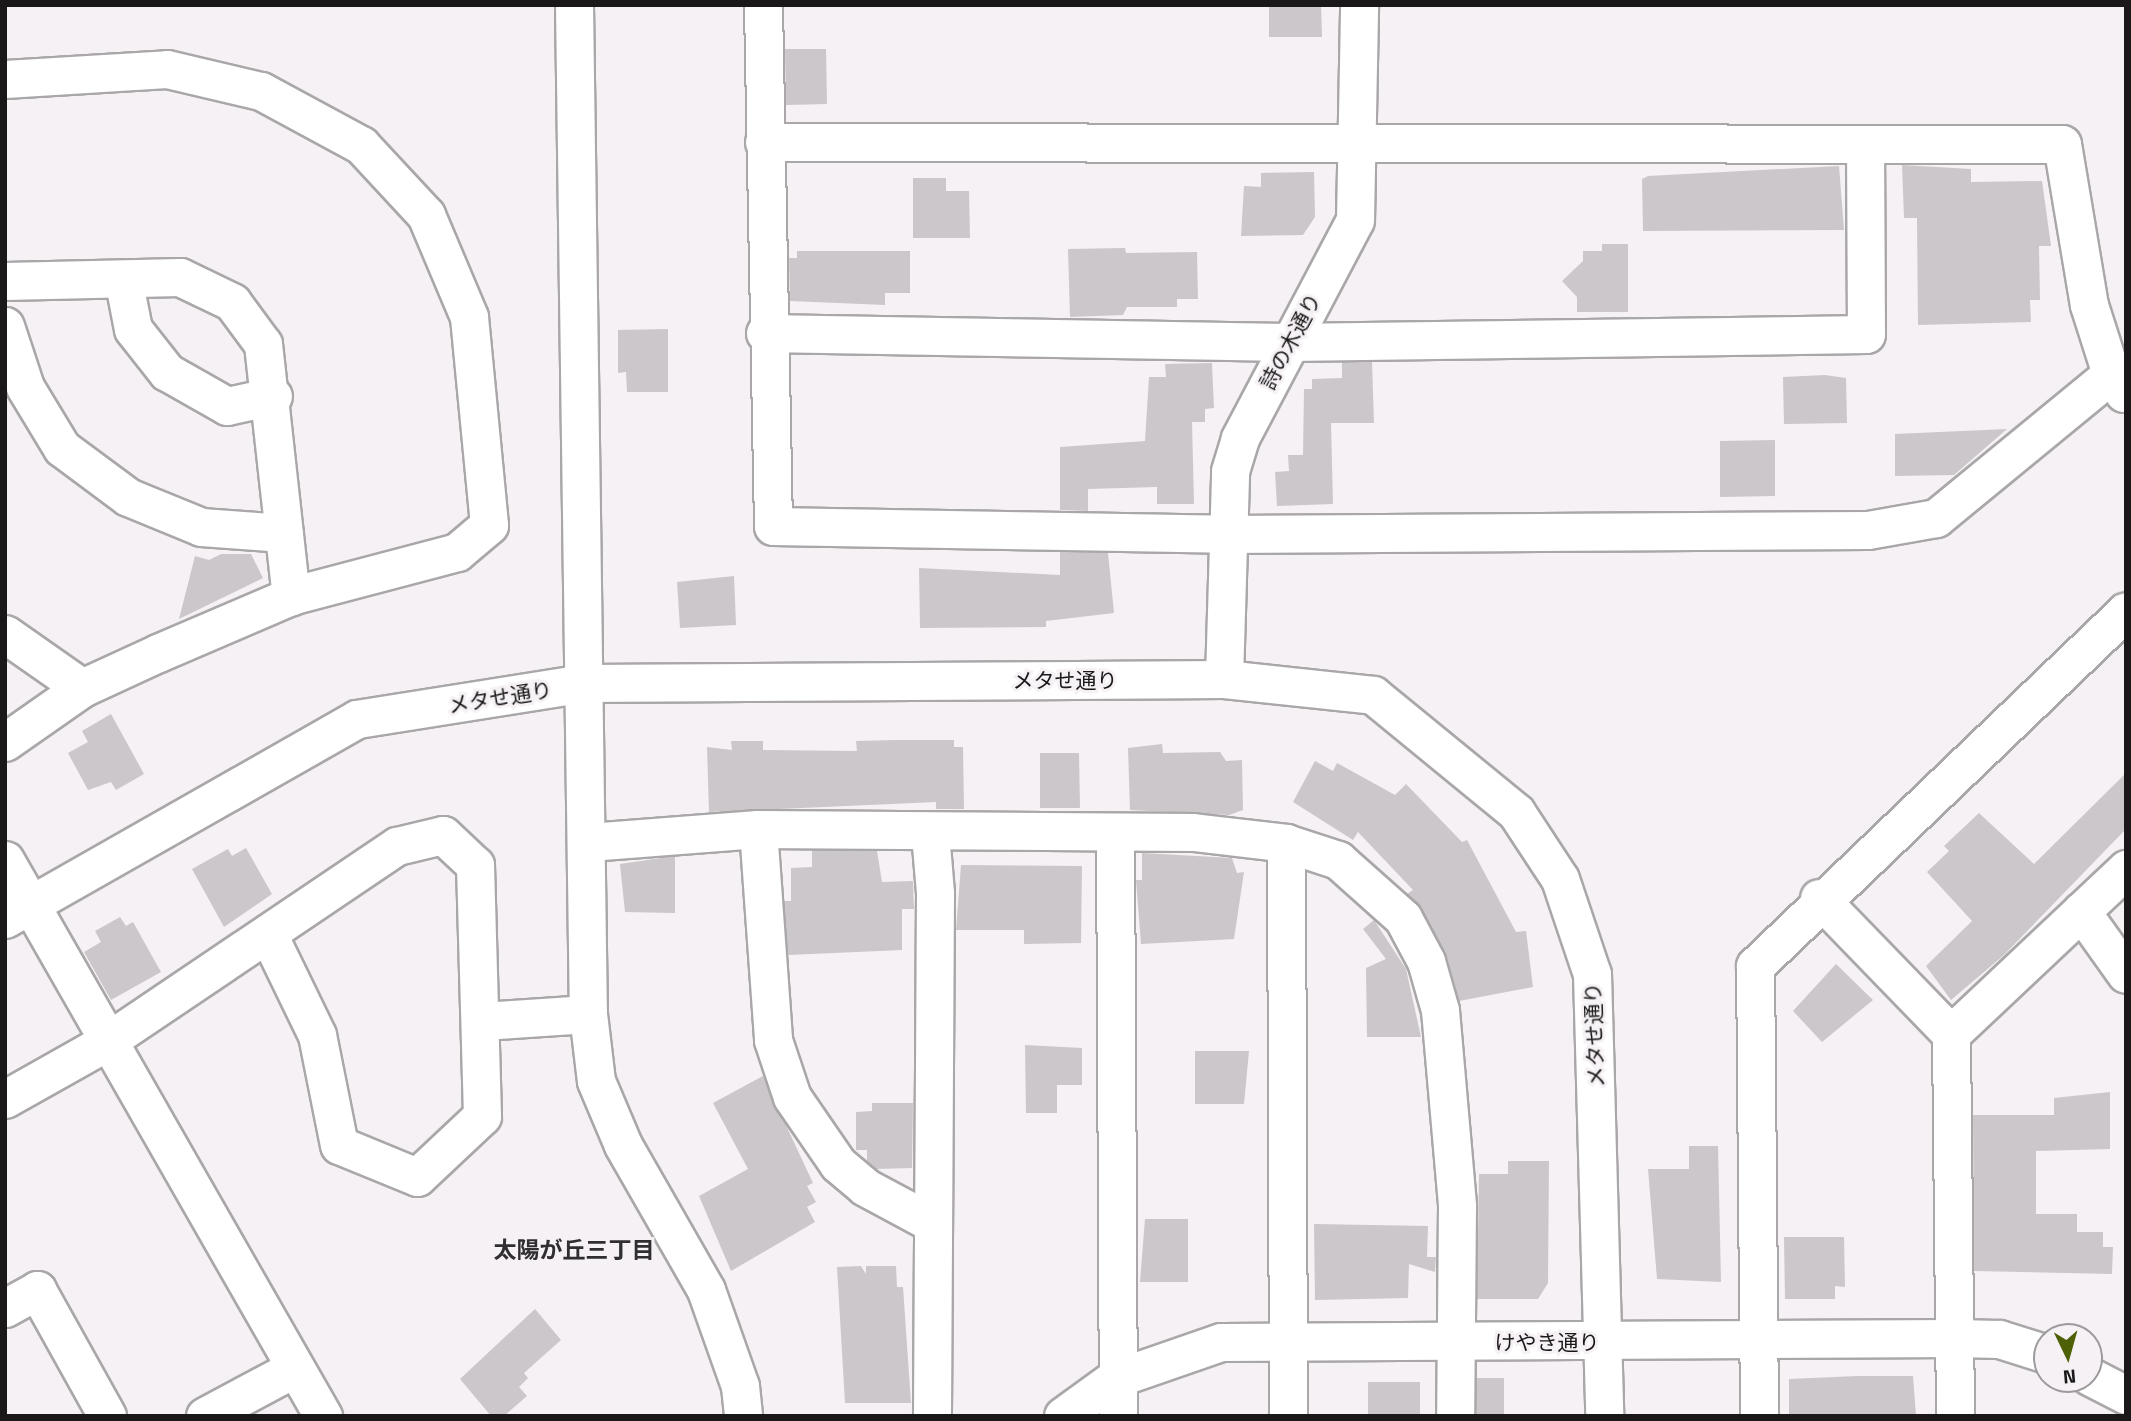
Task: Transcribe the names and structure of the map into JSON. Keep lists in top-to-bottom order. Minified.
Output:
{"streets":{"street":["詩の木通り","メタせ通り","けやき通り"]},"crossings":[["詩の木通り","メタせ通り"],["メタせ通り","けやき通り"]],"districts":["太陽が丘三丁目"],"north":"bottom"}
